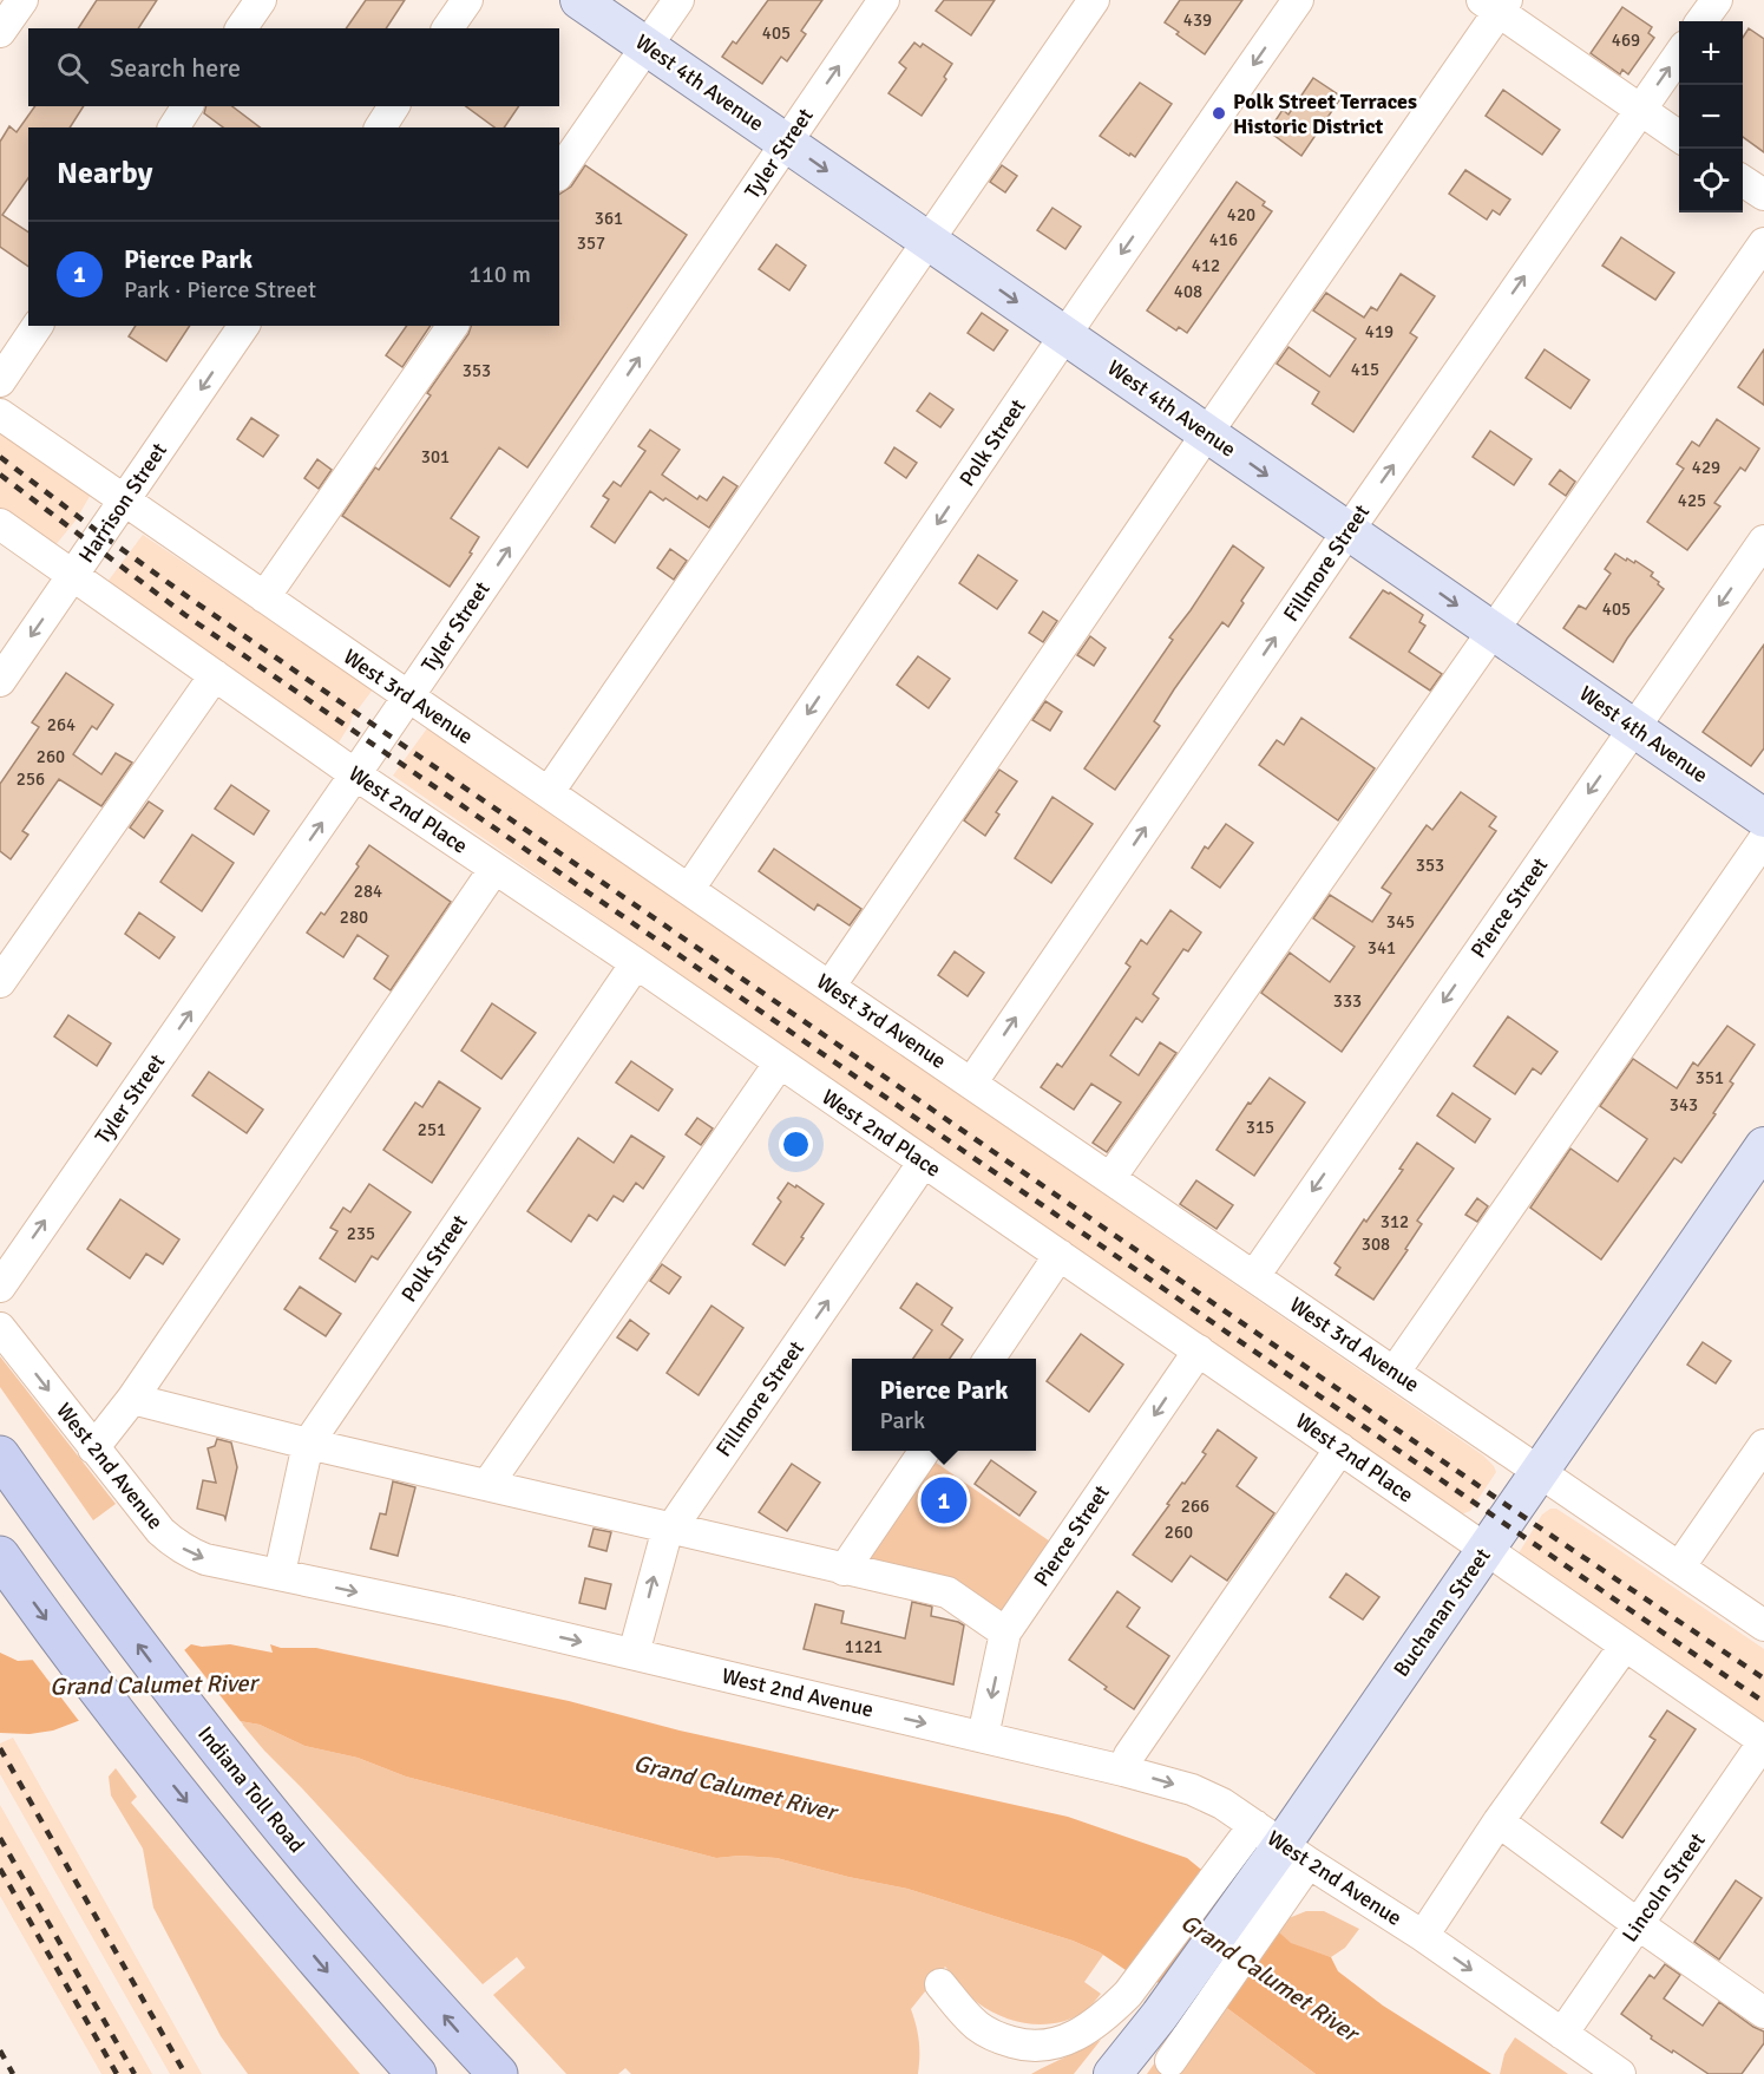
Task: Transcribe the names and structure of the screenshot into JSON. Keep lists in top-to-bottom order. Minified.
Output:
{"streets":{"highway":["Indiana Toll Road"],"main road":["West 4th Avenue","Buchanan Street"],"street":["Tyler Street","Polk Street","Harrison Street","Fillmore Street","West 3rd Avenue","West 2nd Place","Pierce Street","West 2nd Avenue","Lincoln Street"]},"crossings":[["West 4th Avenue","Tyler Street"],["West 4th Avenue","Polk Street"],["West 4th Avenue","Fillmore Street"],["West 4th Avenue","Pierce Street"],["Tyler Street","West 3rd Avenue"],["Tyler Street","West 2nd Place"],["Polk Street","West 3rd Avenue"],["Polk Street","West 2nd Place"],["Polk Street","West 2nd Avenue"],["Harrison Street","West 3rd Avenue"],["Harrison Street","West 2nd Place"],["Fillmore Street","West 3rd Avenue"],["Fillmore Street","West 2nd Place"],["Fillmore Street","West 2nd Avenue"],["West 3rd Avenue","Pierce Street"],["West 3rd Avenue","Buchanan Street"],["West 2nd Place","Pierce Street"],["West 2nd Place","Buchanan Street"],["West 2nd Place","Lincoln Street"],["Pierce Street","West 2nd Avenue"],["West 2nd Avenue","Buchanan Street"],["West 2nd Avenue","Lincoln Street"]],"one_way":["West 4th Avenue"],"water":["Grand Calumet River"],"places":["Polk Street Terraces Historic District"],"house_numbers":["439","405","469","420","361","416","357","412","408","419","415","353","301","429","425","405","264","260","256","353","284","280","345","341","333","351","343","315","251","312","235","308","266","260","1121"],"page":{"map_buttons":["+","−"],"search":"Search here","heading":"Nearby","list":[{"mark":"1","name":"Pierce Park","note":"Park · Pierce Street","value":"110 m"}],"popup":["Pierce Park","Park"],"pins":"1"}}
